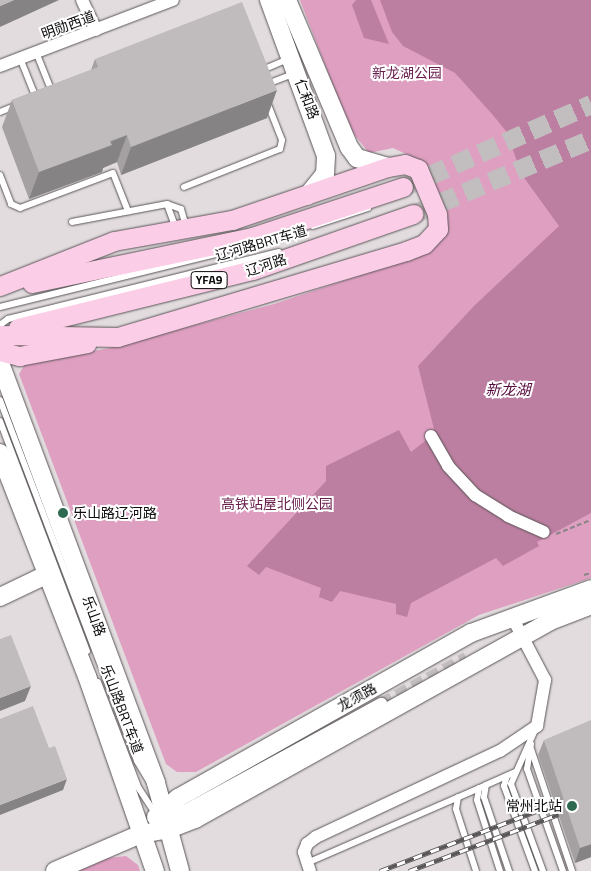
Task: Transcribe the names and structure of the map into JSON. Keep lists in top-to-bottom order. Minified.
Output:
{"streets":{"main road":["辽河路","YFA9"],"street":["明勋西道","仁和路","乐山路","龙须路"],"lane":["辽河路BRT车道","乐山路BRT车道"]},"crossings":[["辽河路BRT车道","辽河路"],["乐山路","龙须路"],["乐山路","乐山路BRT车道"],["龙须路","乐山路BRT车道"]],"water":["新龙湖"],"parks":["新龙湖公园","高铁站屋北侧公园"],"places":["乐山路辽河路","常州北站"]}
